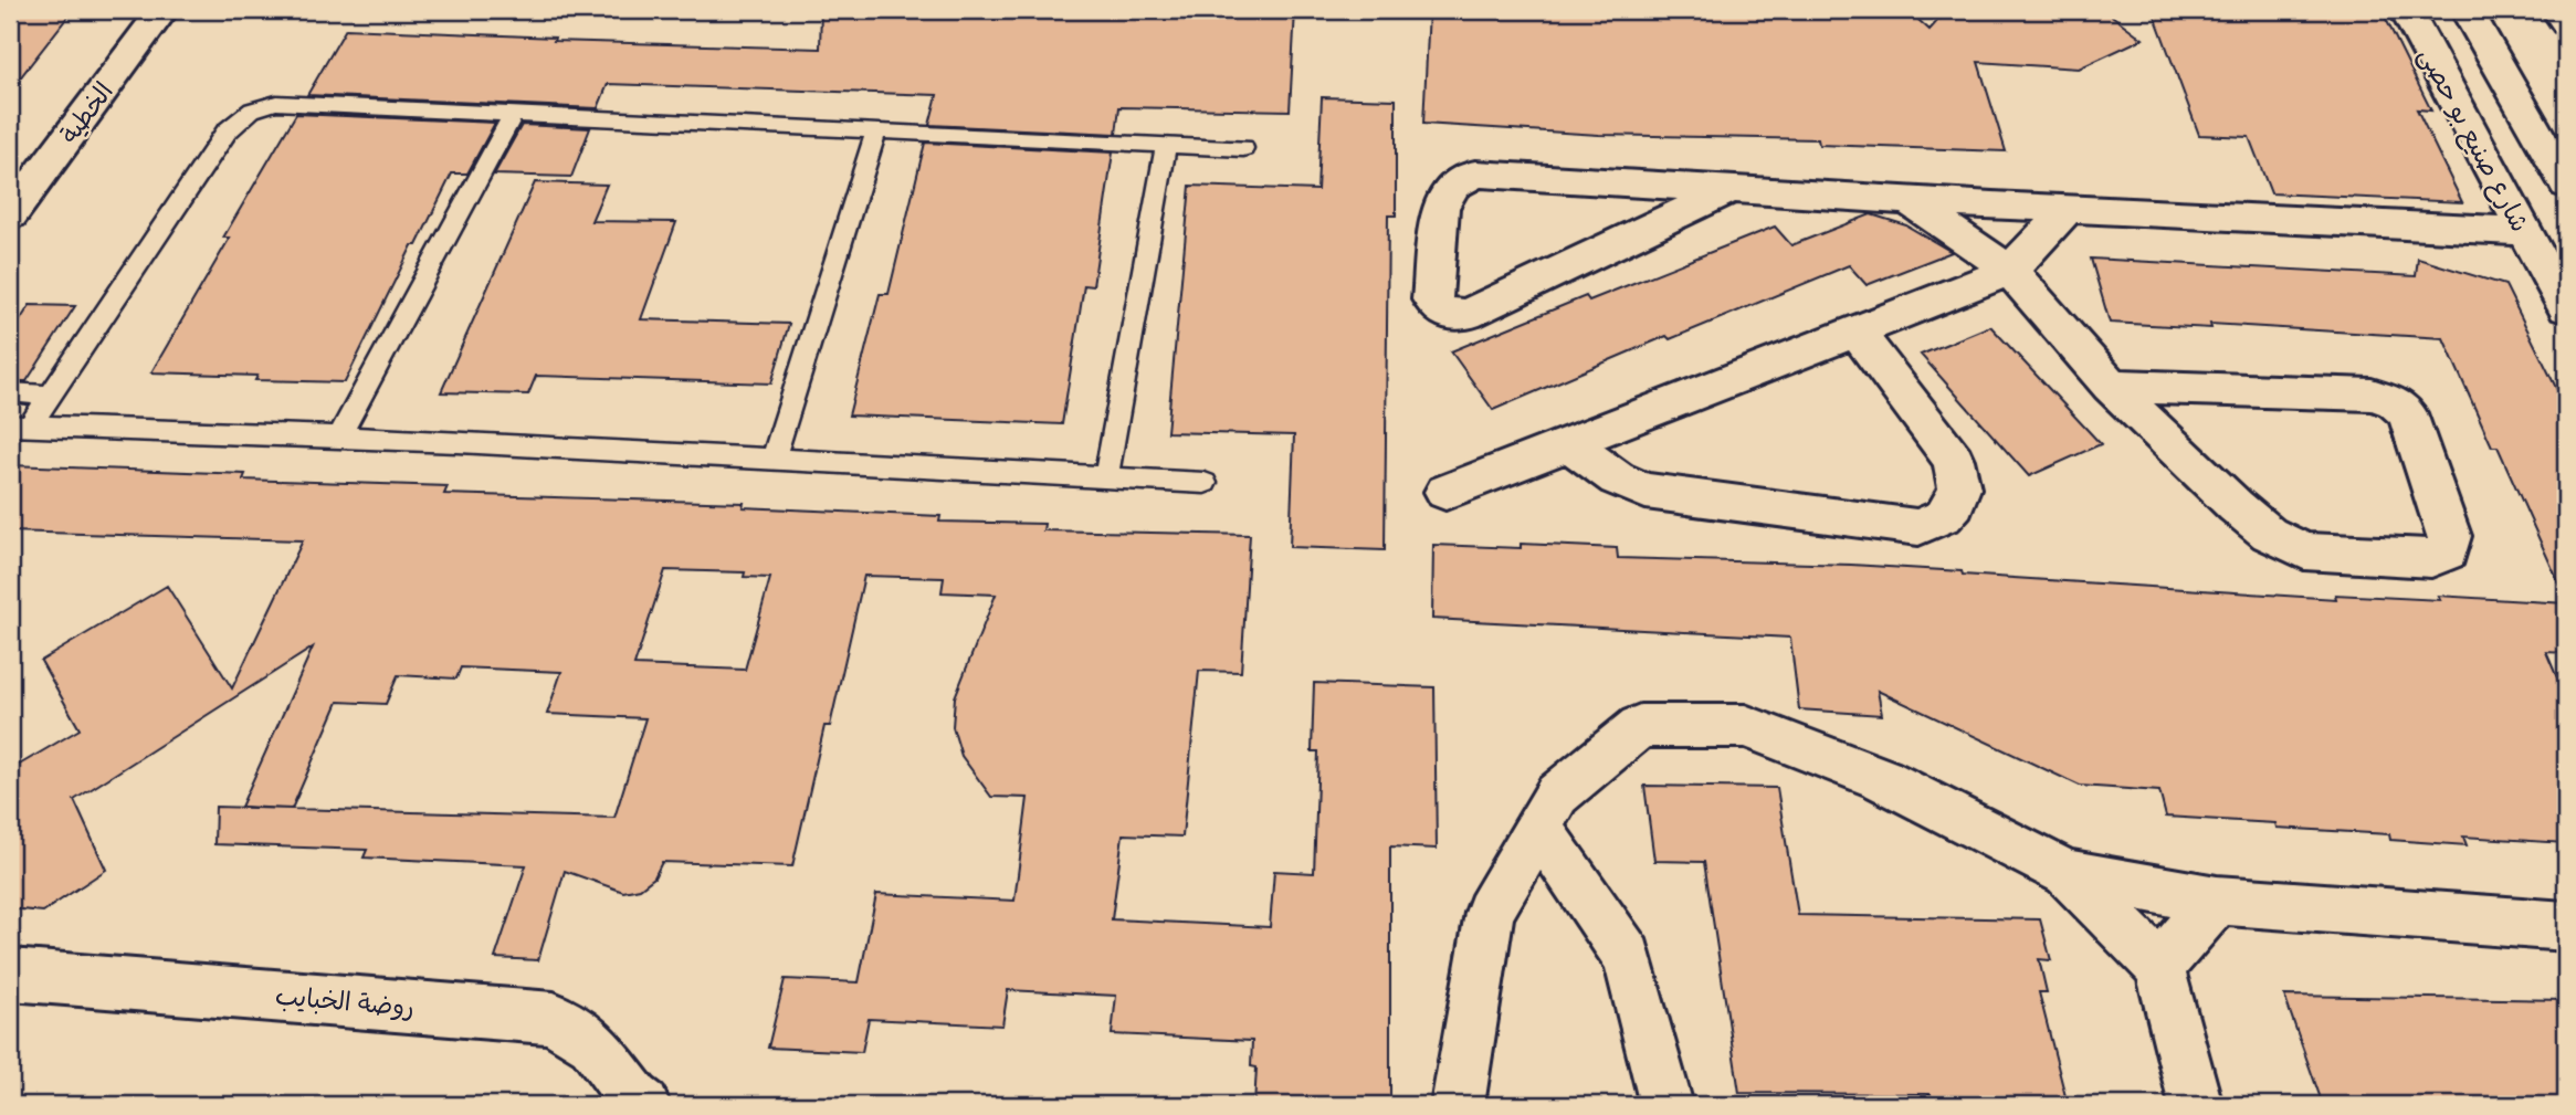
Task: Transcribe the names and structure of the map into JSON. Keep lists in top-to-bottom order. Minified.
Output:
{"streets":{"street":["الخطية","شارع صنيع بو حصى","روضة الخبايب"]}}
